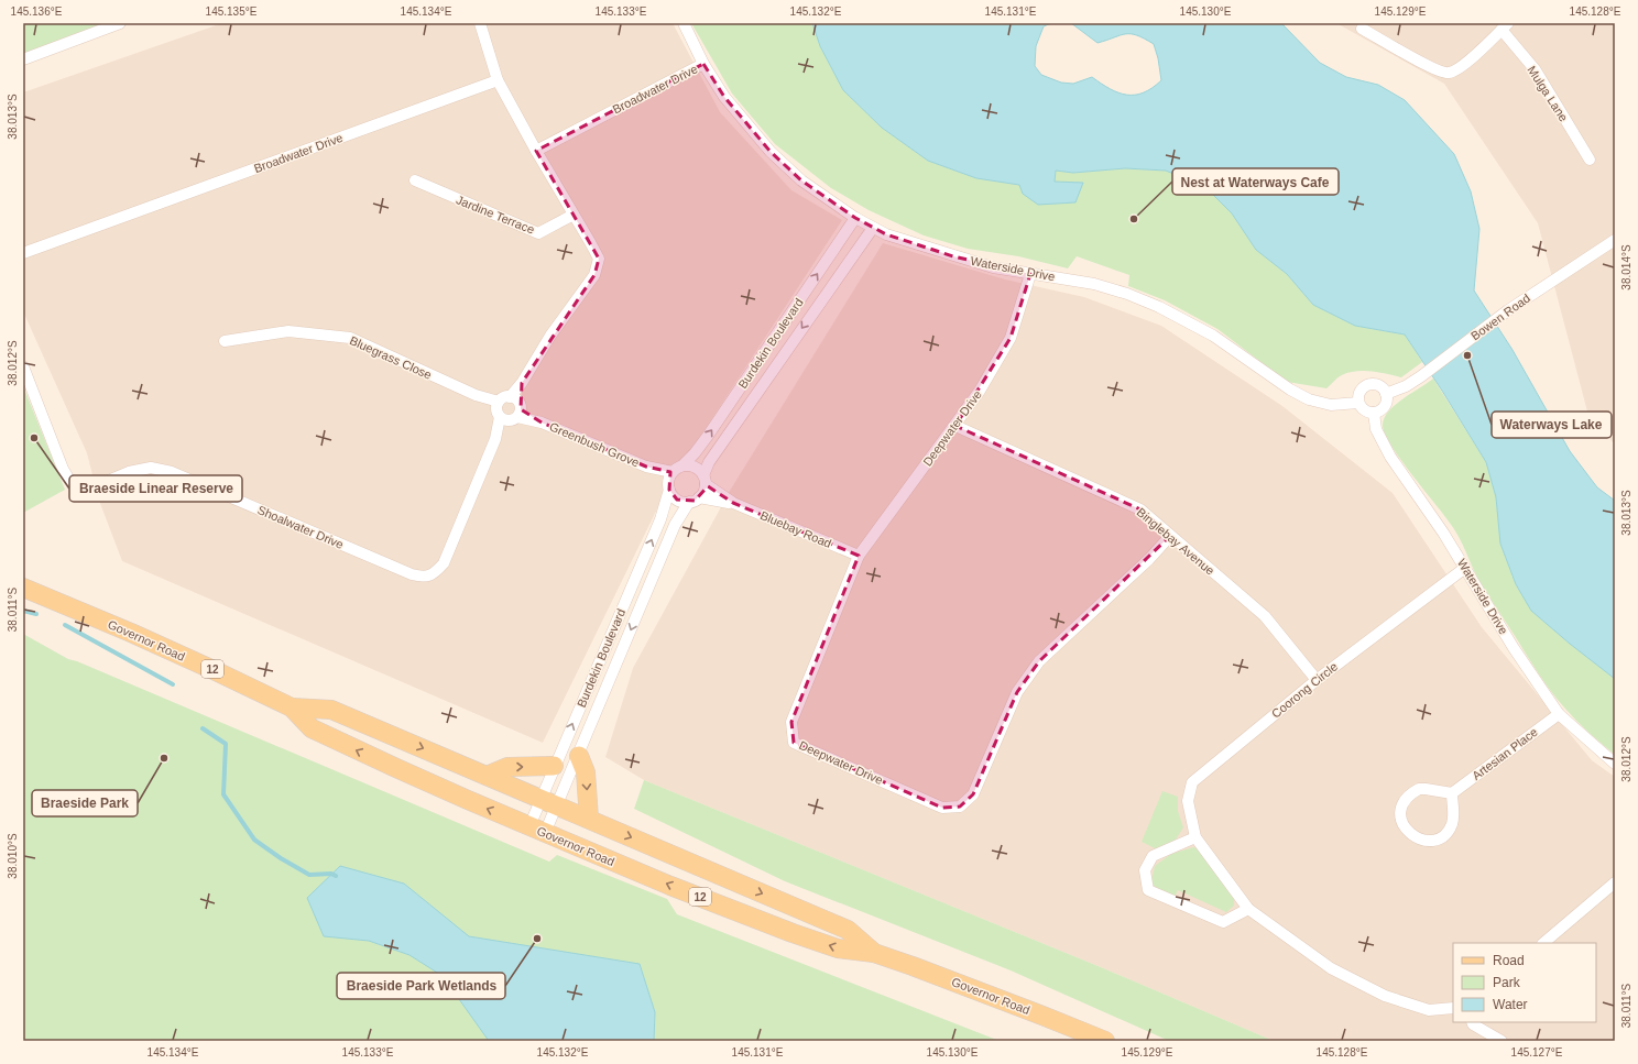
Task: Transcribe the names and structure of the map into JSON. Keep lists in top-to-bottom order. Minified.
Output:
{"streets":{"main road":["Governor Road","12"],"street":["Broadwater Drive","Mulga Lane","Jardine Terrace","Waterside Drive","Bowen Road","Burdekin Boulevard","Bluegrass Close","Deepwater Drive","Greenbush Grove","Shoalwater Drive","Bluebay Road","Binglebay Avenue","Coorong Circle","Artesian Place"]},"crossings":[["Broadwater Drive","Waterside Drive"],["Waterside Drive","Bowen Road"],["Waterside Drive","Burdekin Boulevard"],["Waterside Drive","Deepwater Drive"],["Waterside Drive","Coorong Circle"],["Waterside Drive","Artesian Place"],["Burdekin Boulevard","Greenbush Grove"],["Burdekin Boulevard","Bluebay Road"],["Burdekin Boulevard","Governor Road"],["Bluegrass Close","Greenbush Grove"],["Bluegrass Close","Shoalwater Drive"],["Deepwater Drive","Bluebay Road"],["Deepwater Drive","Binglebay Avenue"],["Greenbush Grove","Shoalwater Drive"],["Greenbush Grove","Bluebay Road"],["Binglebay Avenue","Coorong Circle"]],"places":["Nest at Waterways Cafe","Waterways Lake","Braeside Linear Reserve","Braeside Park","Braeside Park Wetlands"],"legend":["Road","Park","Water"],"coordinates":["145.136°E","145.135°E","145.134°E","145.133°E","145.132°E","145.131°E","145.130°E","145.129°E","145.128°E","38.013°S","38.014°S","38.012°S","38.011°S","38.010°S","145.127°E"]}
